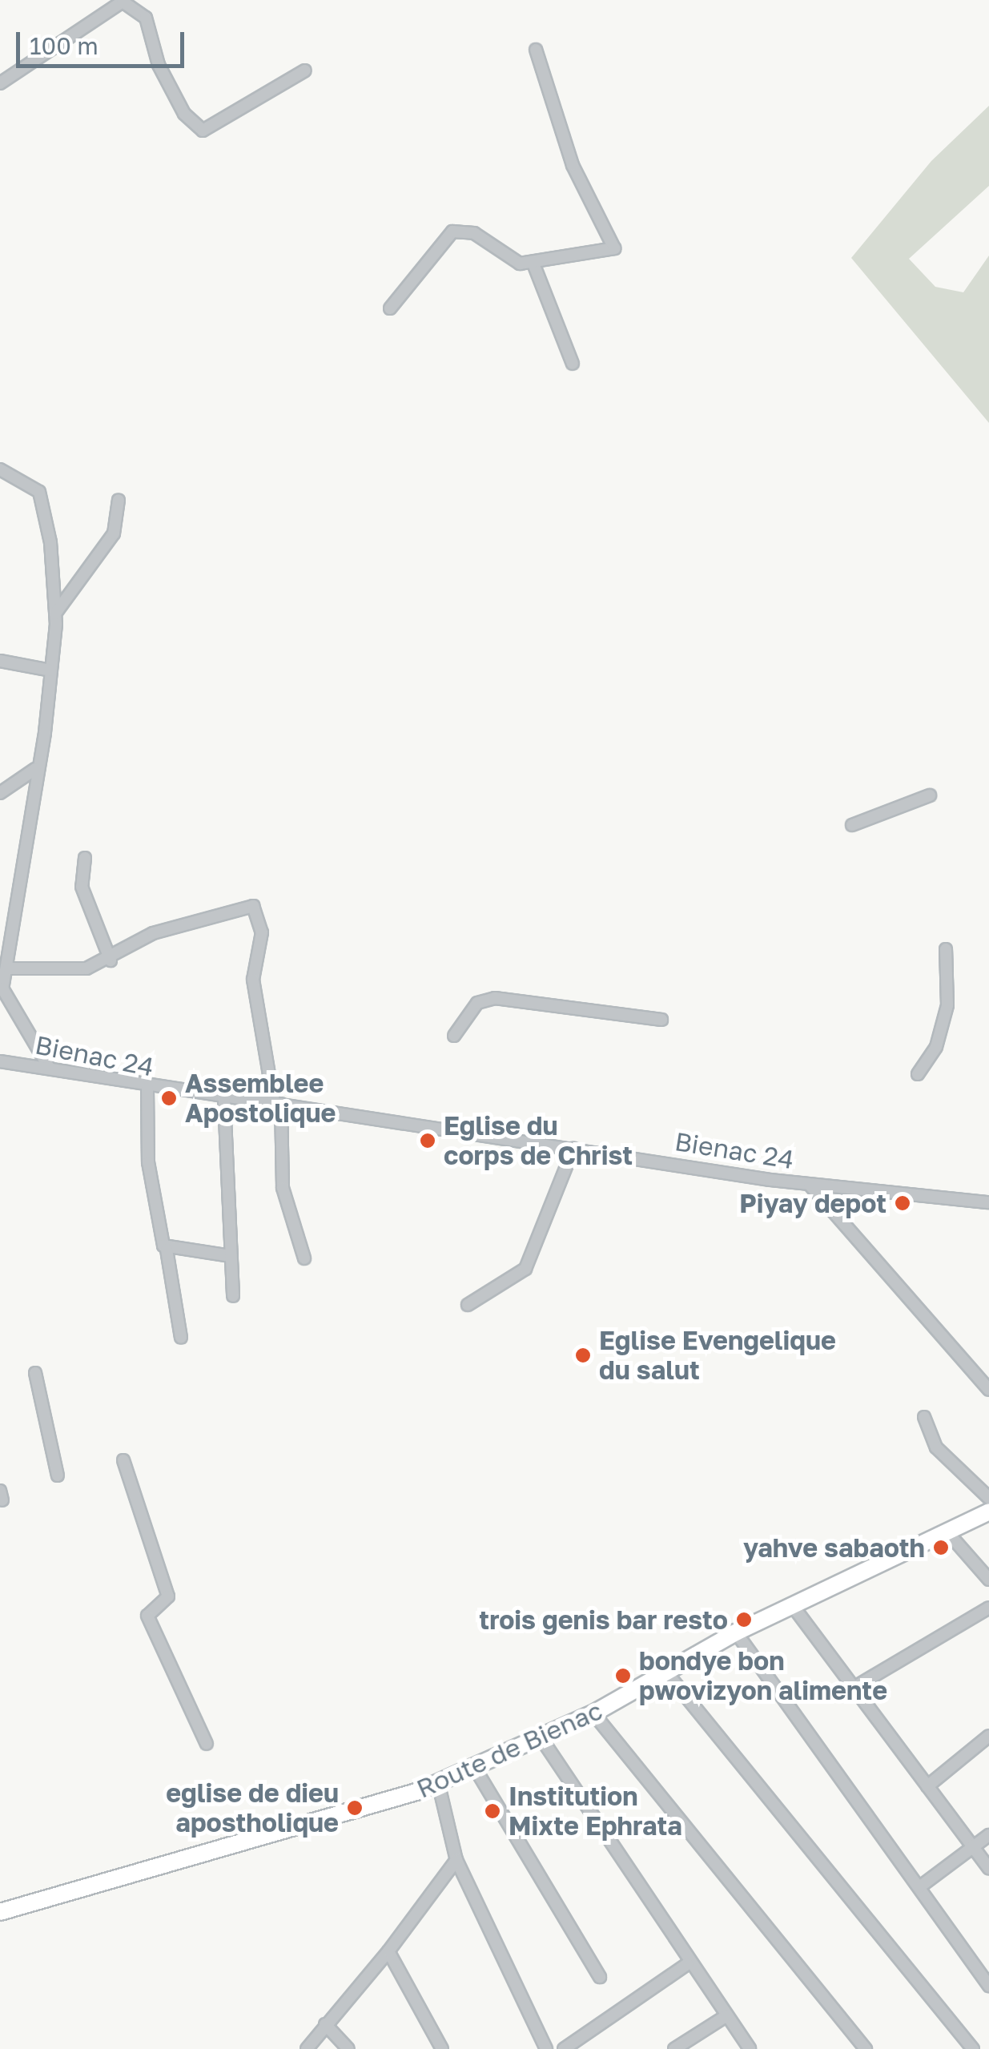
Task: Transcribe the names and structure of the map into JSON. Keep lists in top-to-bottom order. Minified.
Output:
{"streets":{"main road":["Route de Bienac"],"street":["Bienac 24"]},"places":["Assemblee Apostolique","Eglise du corps de Christ","Piyay depot","Eglise Evengelique du salut","yahve sabaoth","trois genis bar resto","bondye bon pwovizyon alimente","eglise de dieu apostholique","Institution Mixte Ephrata"],"scale_bar":"100 m"}
